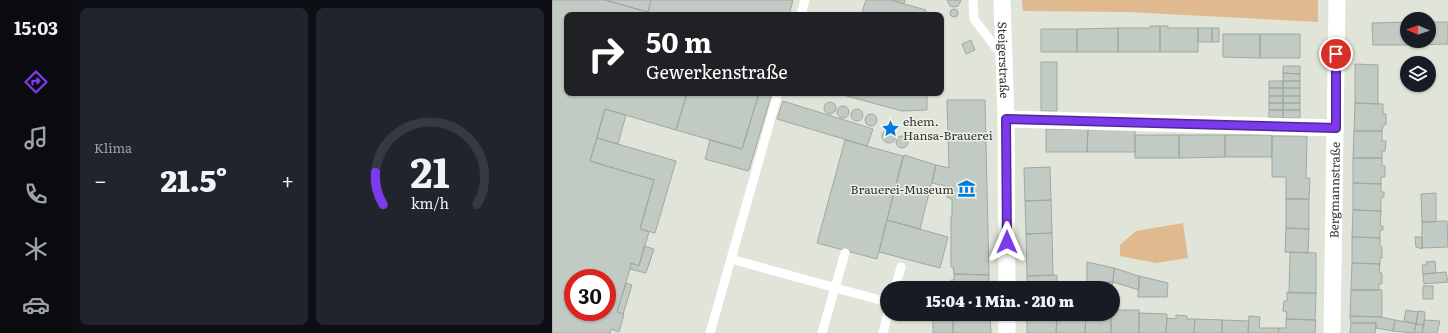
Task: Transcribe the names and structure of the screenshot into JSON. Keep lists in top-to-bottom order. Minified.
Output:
{"streets":{"street":["Steigerstraße","Bergmannstraße"]},"places":{"place":["ehem. Hansa-Brauerei"],"museum":["Brauerei-Museum"]},"north":"left","page":{"tabs":"15:03","tile":"Klima","turn":["50 m","Gewerkenstraße"],"heat":["−","21.5°","+"],"limit":"30","trip":"15:04 · 1 Min. · 210 m","gauge":["21","km/h"]}}
